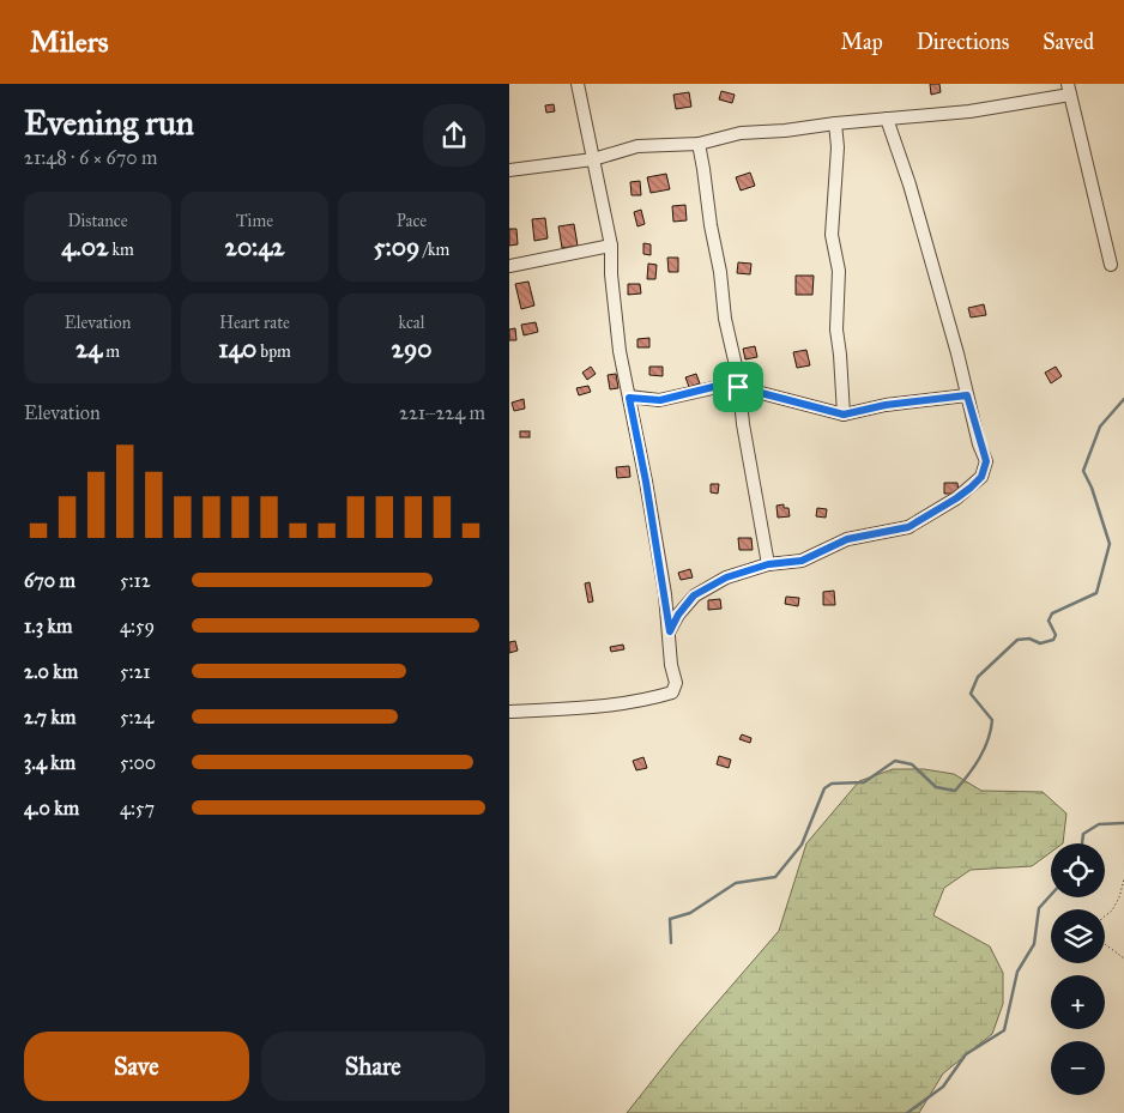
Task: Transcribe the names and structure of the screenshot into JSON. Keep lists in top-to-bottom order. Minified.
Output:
{"page":{"header":"Milers","nav":["Map","Directions","Saved"],"heading":["Evening run","21:48 · 6 × 670 m"],"stats":[["Distance","4.02 km"],["Time","20:42"],["Pace","5:09 /km"],["Elevation","24 m"],["Heart rate","140 bpm"],["kcal","290"]],"chart":["Elevation","221–224 m"],"list":[{"name":"670 m","note":"5:12"},{"name":"1.3 km","note":"4:59"},{"name":"2.0 km","note":"5:21"},{"name":"2.7 km","note":"5:24"},{"name":"3.4 km","note":"5:00"},{"name":"4.0 km","note":"4:57"}],"map_buttons":["+","−"],"buttons":["Save","Share"]}}
